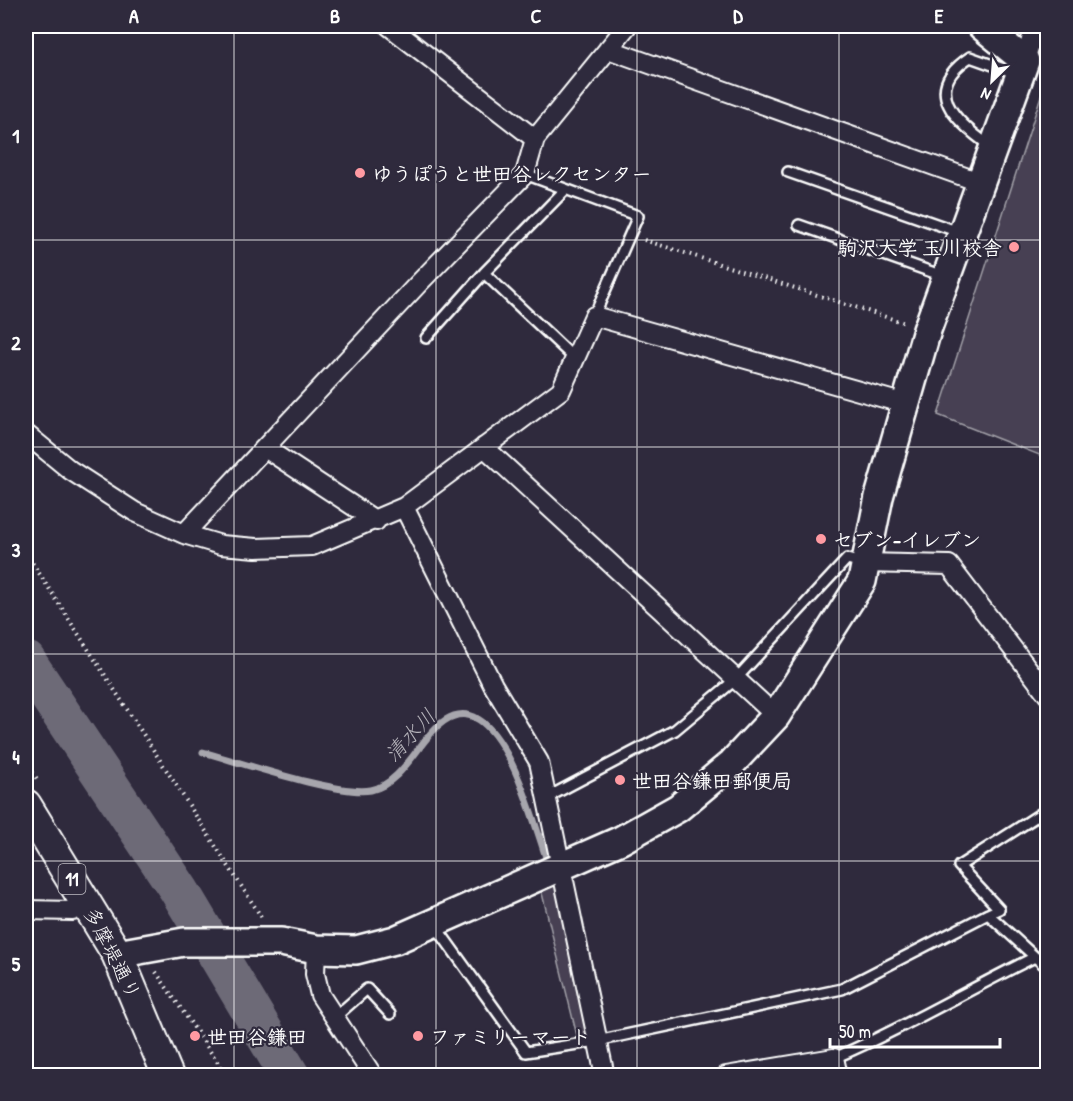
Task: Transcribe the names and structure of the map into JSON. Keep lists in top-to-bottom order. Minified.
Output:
{"streets":{"main road":["11","多摩堤通り"]},"water":["清水川"],"places":["ゆうぽうと世田谷レクセンター","駒沢大学 玉川校舎","セブン-イレブン","世田谷鎌田郵便局","世田谷鎌田","ファミリーマート"],"scale_bar":"50 m","north":"bottom left","grid":{"columns":["A","B","C","D","E"],"rows":["1","2","3","4","5"]}}
